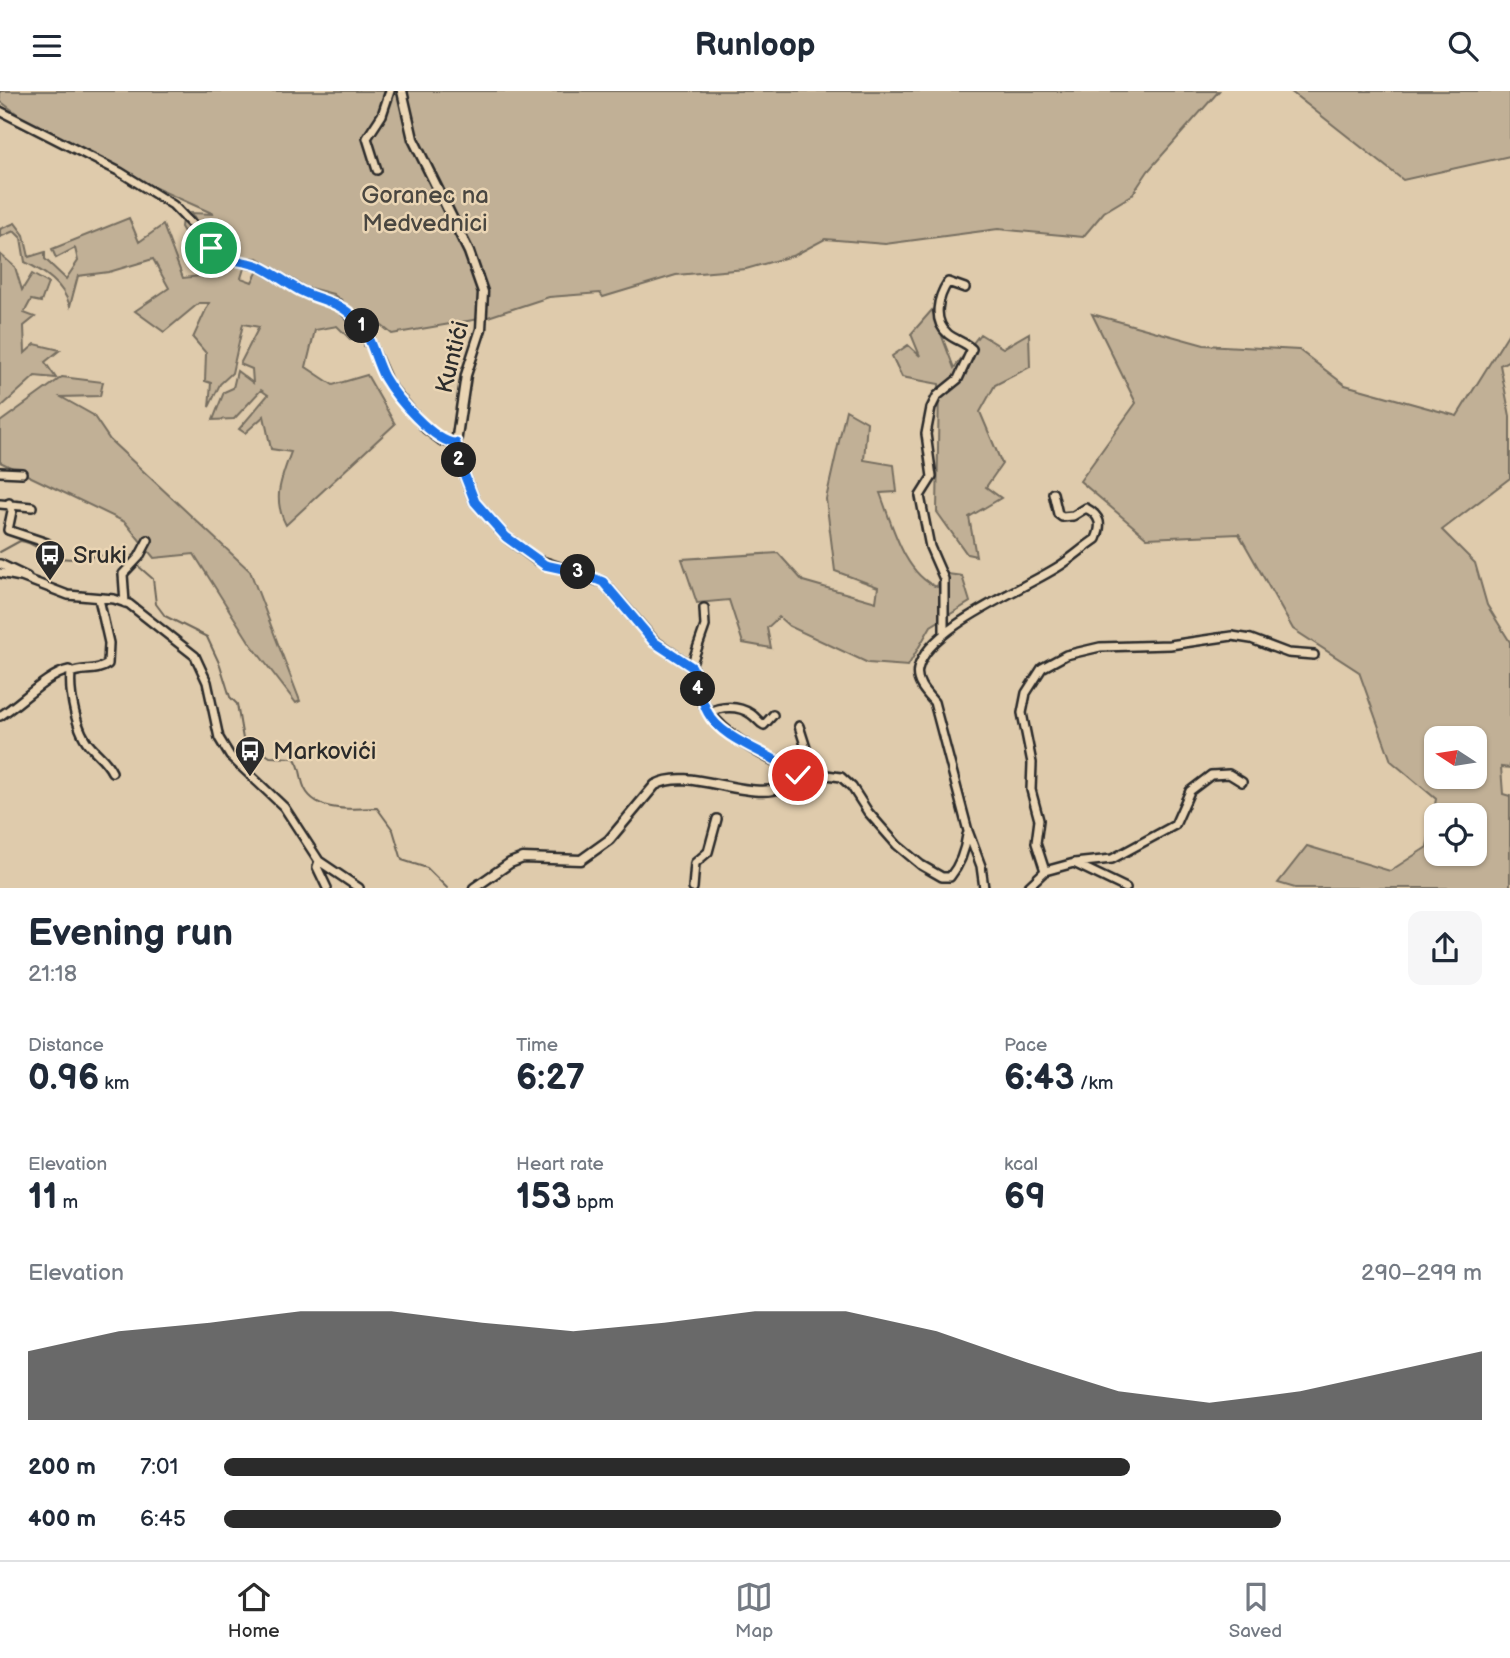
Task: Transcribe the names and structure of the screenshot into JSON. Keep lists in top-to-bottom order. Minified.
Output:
{"streets":{"street":["Kuntići"]},"parks":["Goranec na Medvednici"],"places":{"bus stop":["Sruki","Markovići"]},"north":"left","page":{"header":"Runloop","pins":["1","2","3","4"],"heading":["Evening run","21:18"],"stats":[["Distance","0.96 km"],["Time","6:27"],["Pace","6:43 /km"],["Elevation","11 m"],["Heart rate","153 bpm"],["kcal","69"]],"chart":["Elevation","290–299 m"],"list":[{"name":"200 m","note":"7:01"},{"name":"400 m","note":"6:45"}],"tabs":["Home","Map","Saved"]}}
